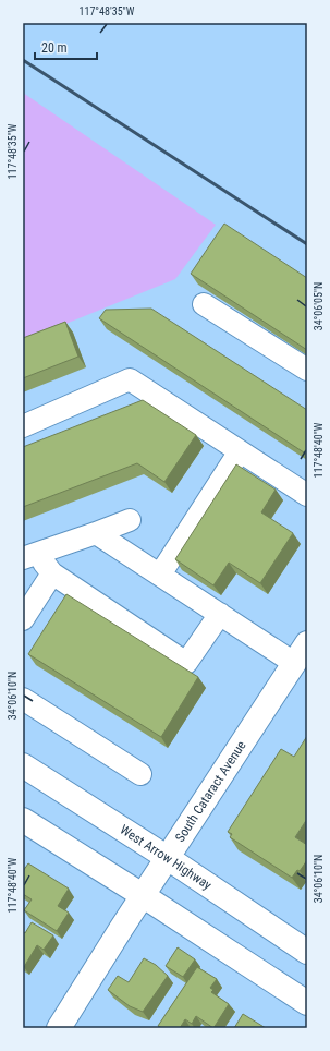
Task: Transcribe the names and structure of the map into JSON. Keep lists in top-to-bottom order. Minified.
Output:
{"streets":{"main road":["South Cataract Avenue","West Arrow Highway"]},"crossings":[["South Cataract Avenue","West Arrow Highway"]],"scale_bar":"20 m","coordinates":["117°48'35\"W","34°06'05\"N","117°48'40\"W","34°06'10\"N"]}
